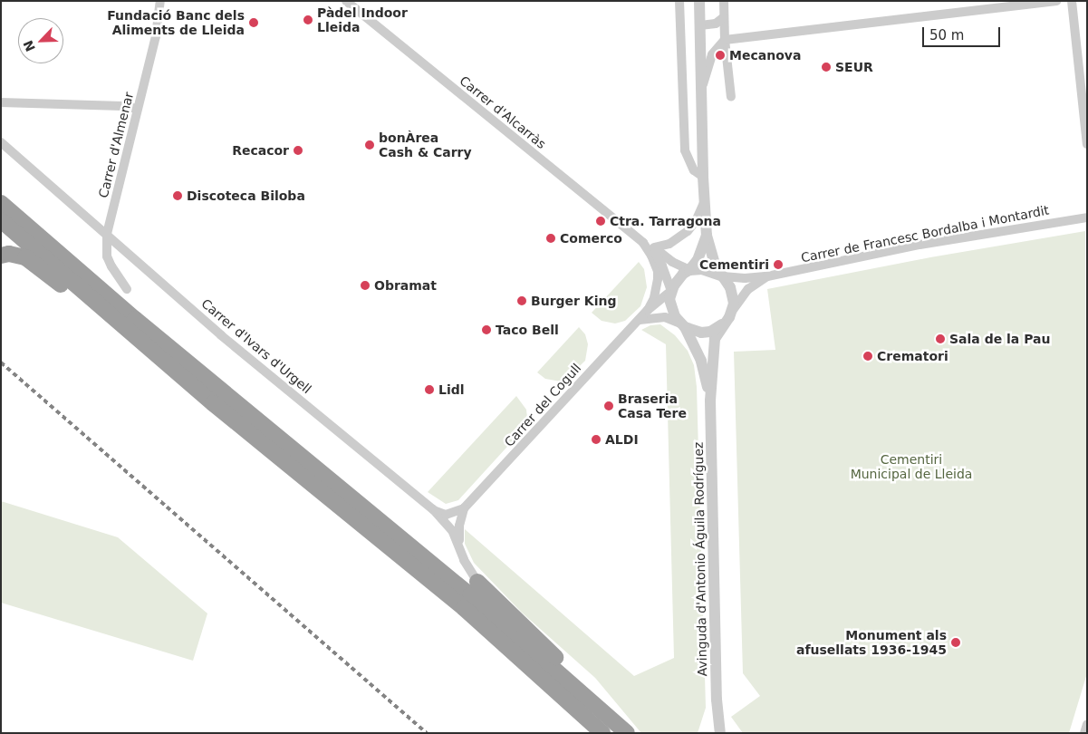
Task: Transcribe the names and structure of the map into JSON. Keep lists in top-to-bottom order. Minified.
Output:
{"streets":{"street":["Carrer d'Alcarràs","Carrer d'Almenar","Carrer de Francesc Bordalba i Montardit","Carrer d'Ivars d'Urgell","Carrer del Cogull","Avinguda d'Antonio Águila Rodríguez"]},"crossings":[["Carrer d'Alcarràs","Carrer de Francesc Bordalba i Montardit"],["Carrer d'Alcarràs","Carrer del Cogull"],["Carrer d'Alcarràs","Avinguda d'Antonio Águila Rodríguez"],["Carrer d'Almenar","Carrer d'Ivars d'Urgell"],["Carrer de Francesc Bordalba i Montardit","Carrer del Cogull"],["Carrer de Francesc Bordalba i Montardit","Avinguda d'Antonio Águila Rodríguez"],["Carrer del Cogull","Avinguda d'Antonio Águila Rodríguez"]],"parks":["Cementiri Municipal de Lleida"],"places":["Pàdel Indoor Lleida","Fundació Banc dels Aliments de Lleida","Mecanova","SEUR","bonÀrea Cash & Carry","Recacor","Discoteca Biloba","Ctra. Tarragona","Comerco","Cementiri","Obramat","Burger King","Taco Bell","Sala de la Pau","Crematori","Lidl","Braseria Casa Tere","ALDI","Monument als afusellats 1936-1945"],"scale_bar":"50 m","north":"bottom left"}
